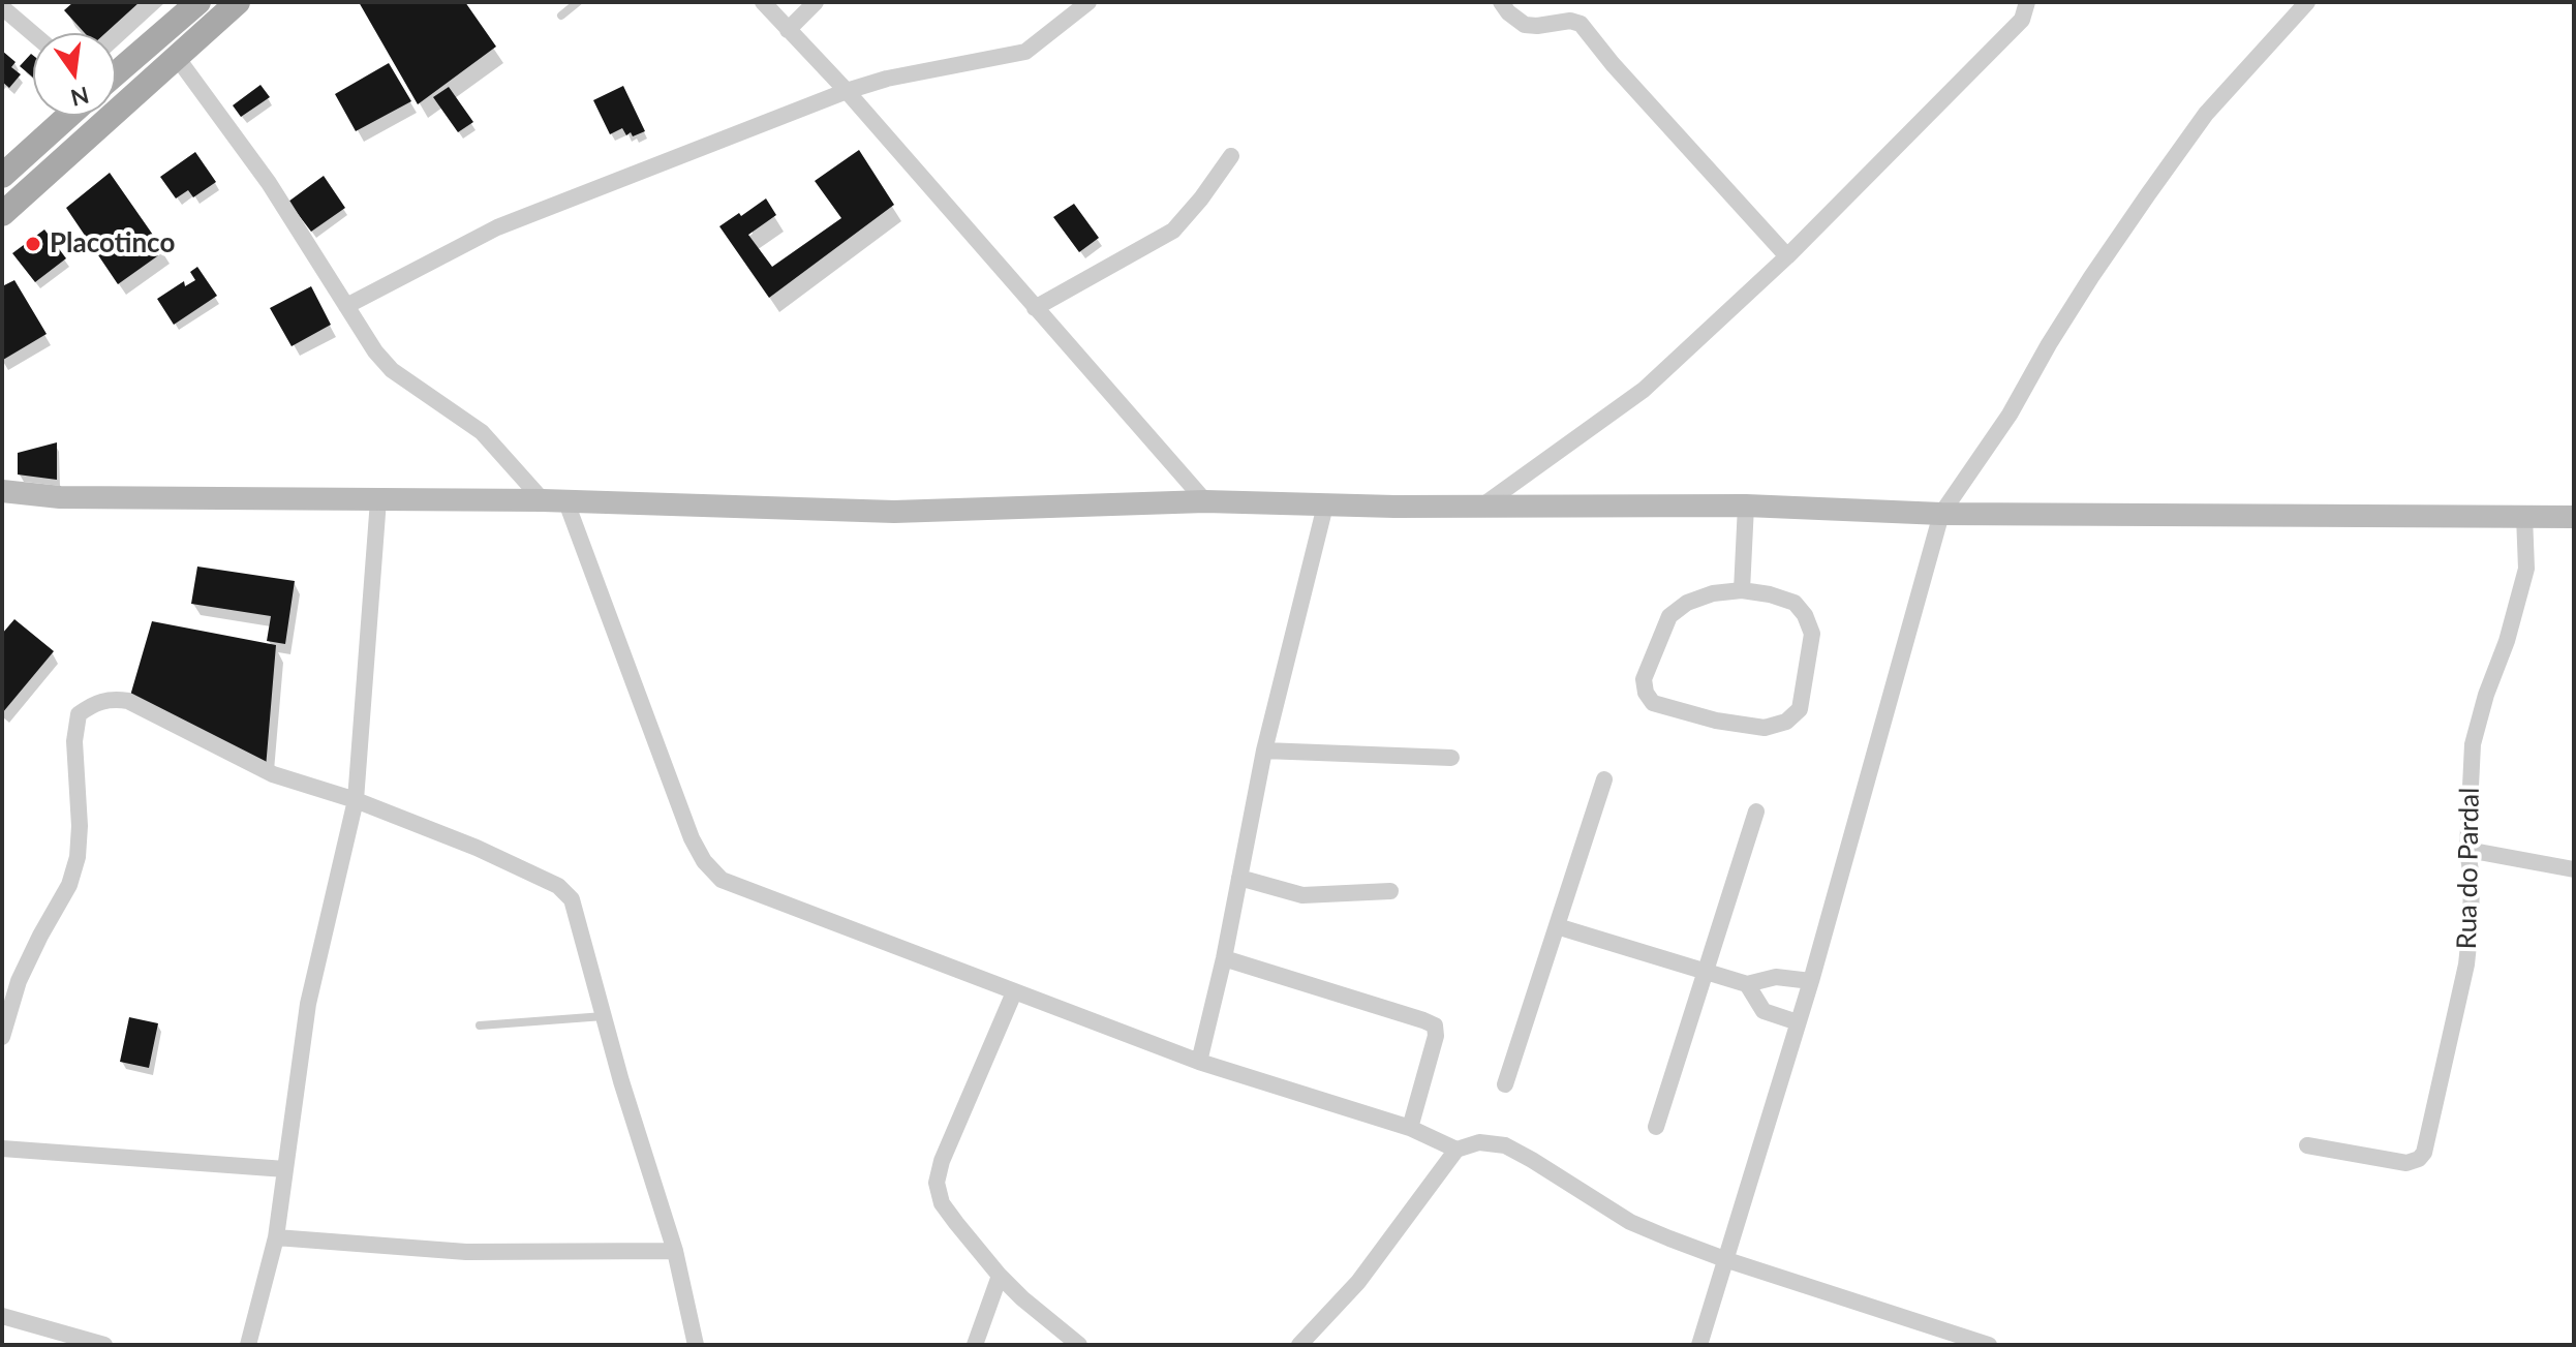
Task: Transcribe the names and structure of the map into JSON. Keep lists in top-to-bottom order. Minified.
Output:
{"streets":{"street":["Rua do Pardal"]},"places":["Placotinco"],"north":"bottom"}
